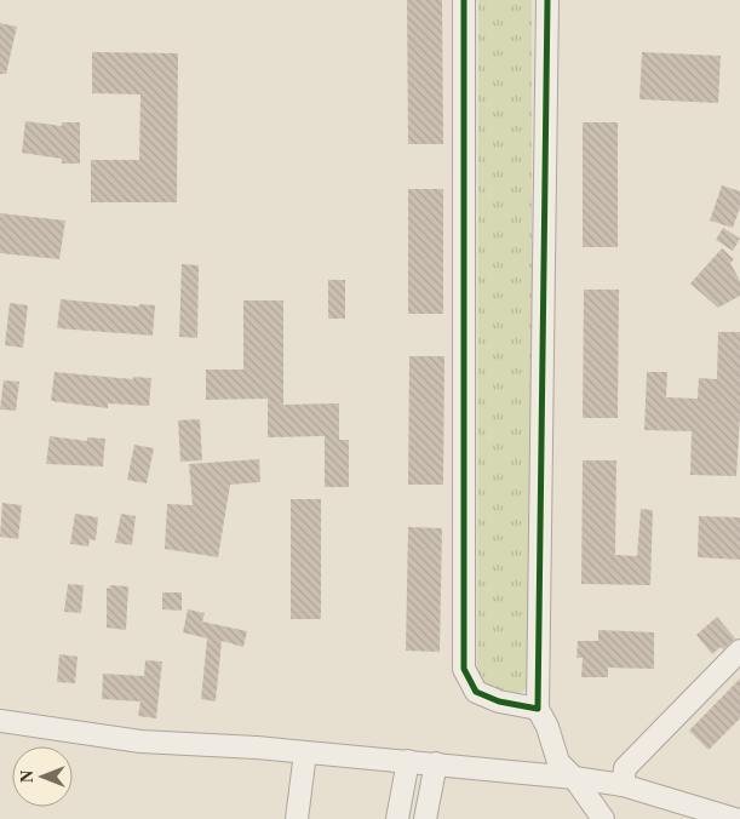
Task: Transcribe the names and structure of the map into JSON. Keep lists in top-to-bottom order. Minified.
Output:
{"north":"left"}
